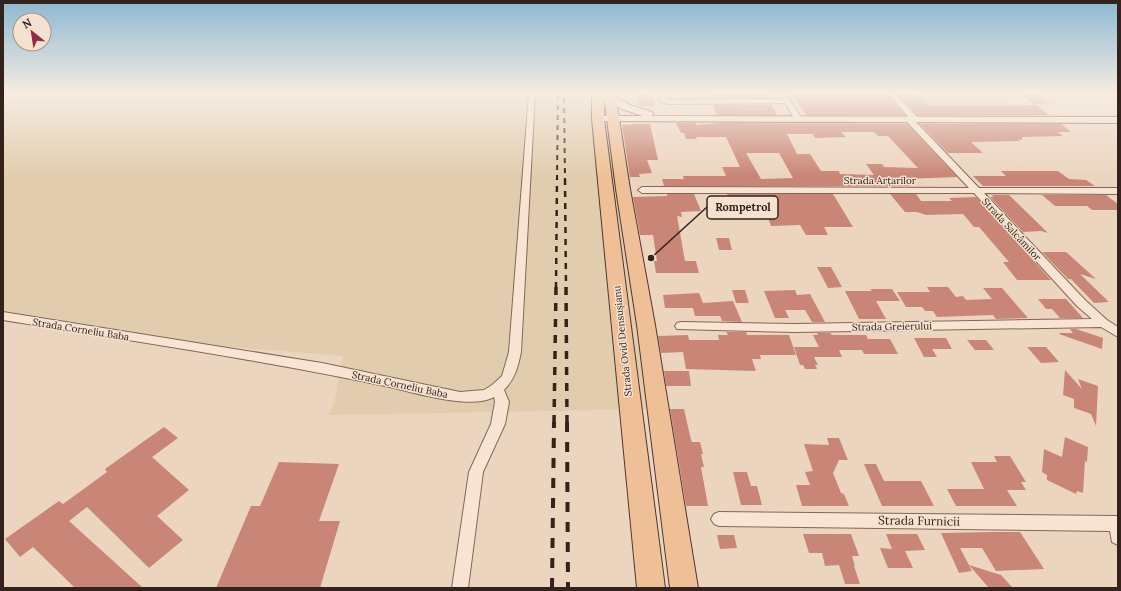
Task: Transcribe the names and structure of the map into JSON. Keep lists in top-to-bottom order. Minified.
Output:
{"streets":{"main road":["Strada Ovid Densușianu"],"street":["Strada Arțarilor","Strada Salcâmilor","Strada Greierului","Strada Corneliu Baba","Strada Furnicii"]},"crossings":[["Strada Arțarilor","Strada Salcâmilor"],["Strada Salcâmilor","Strada Greierului"]],"places":["Rompetrol"],"north":"top left"}
